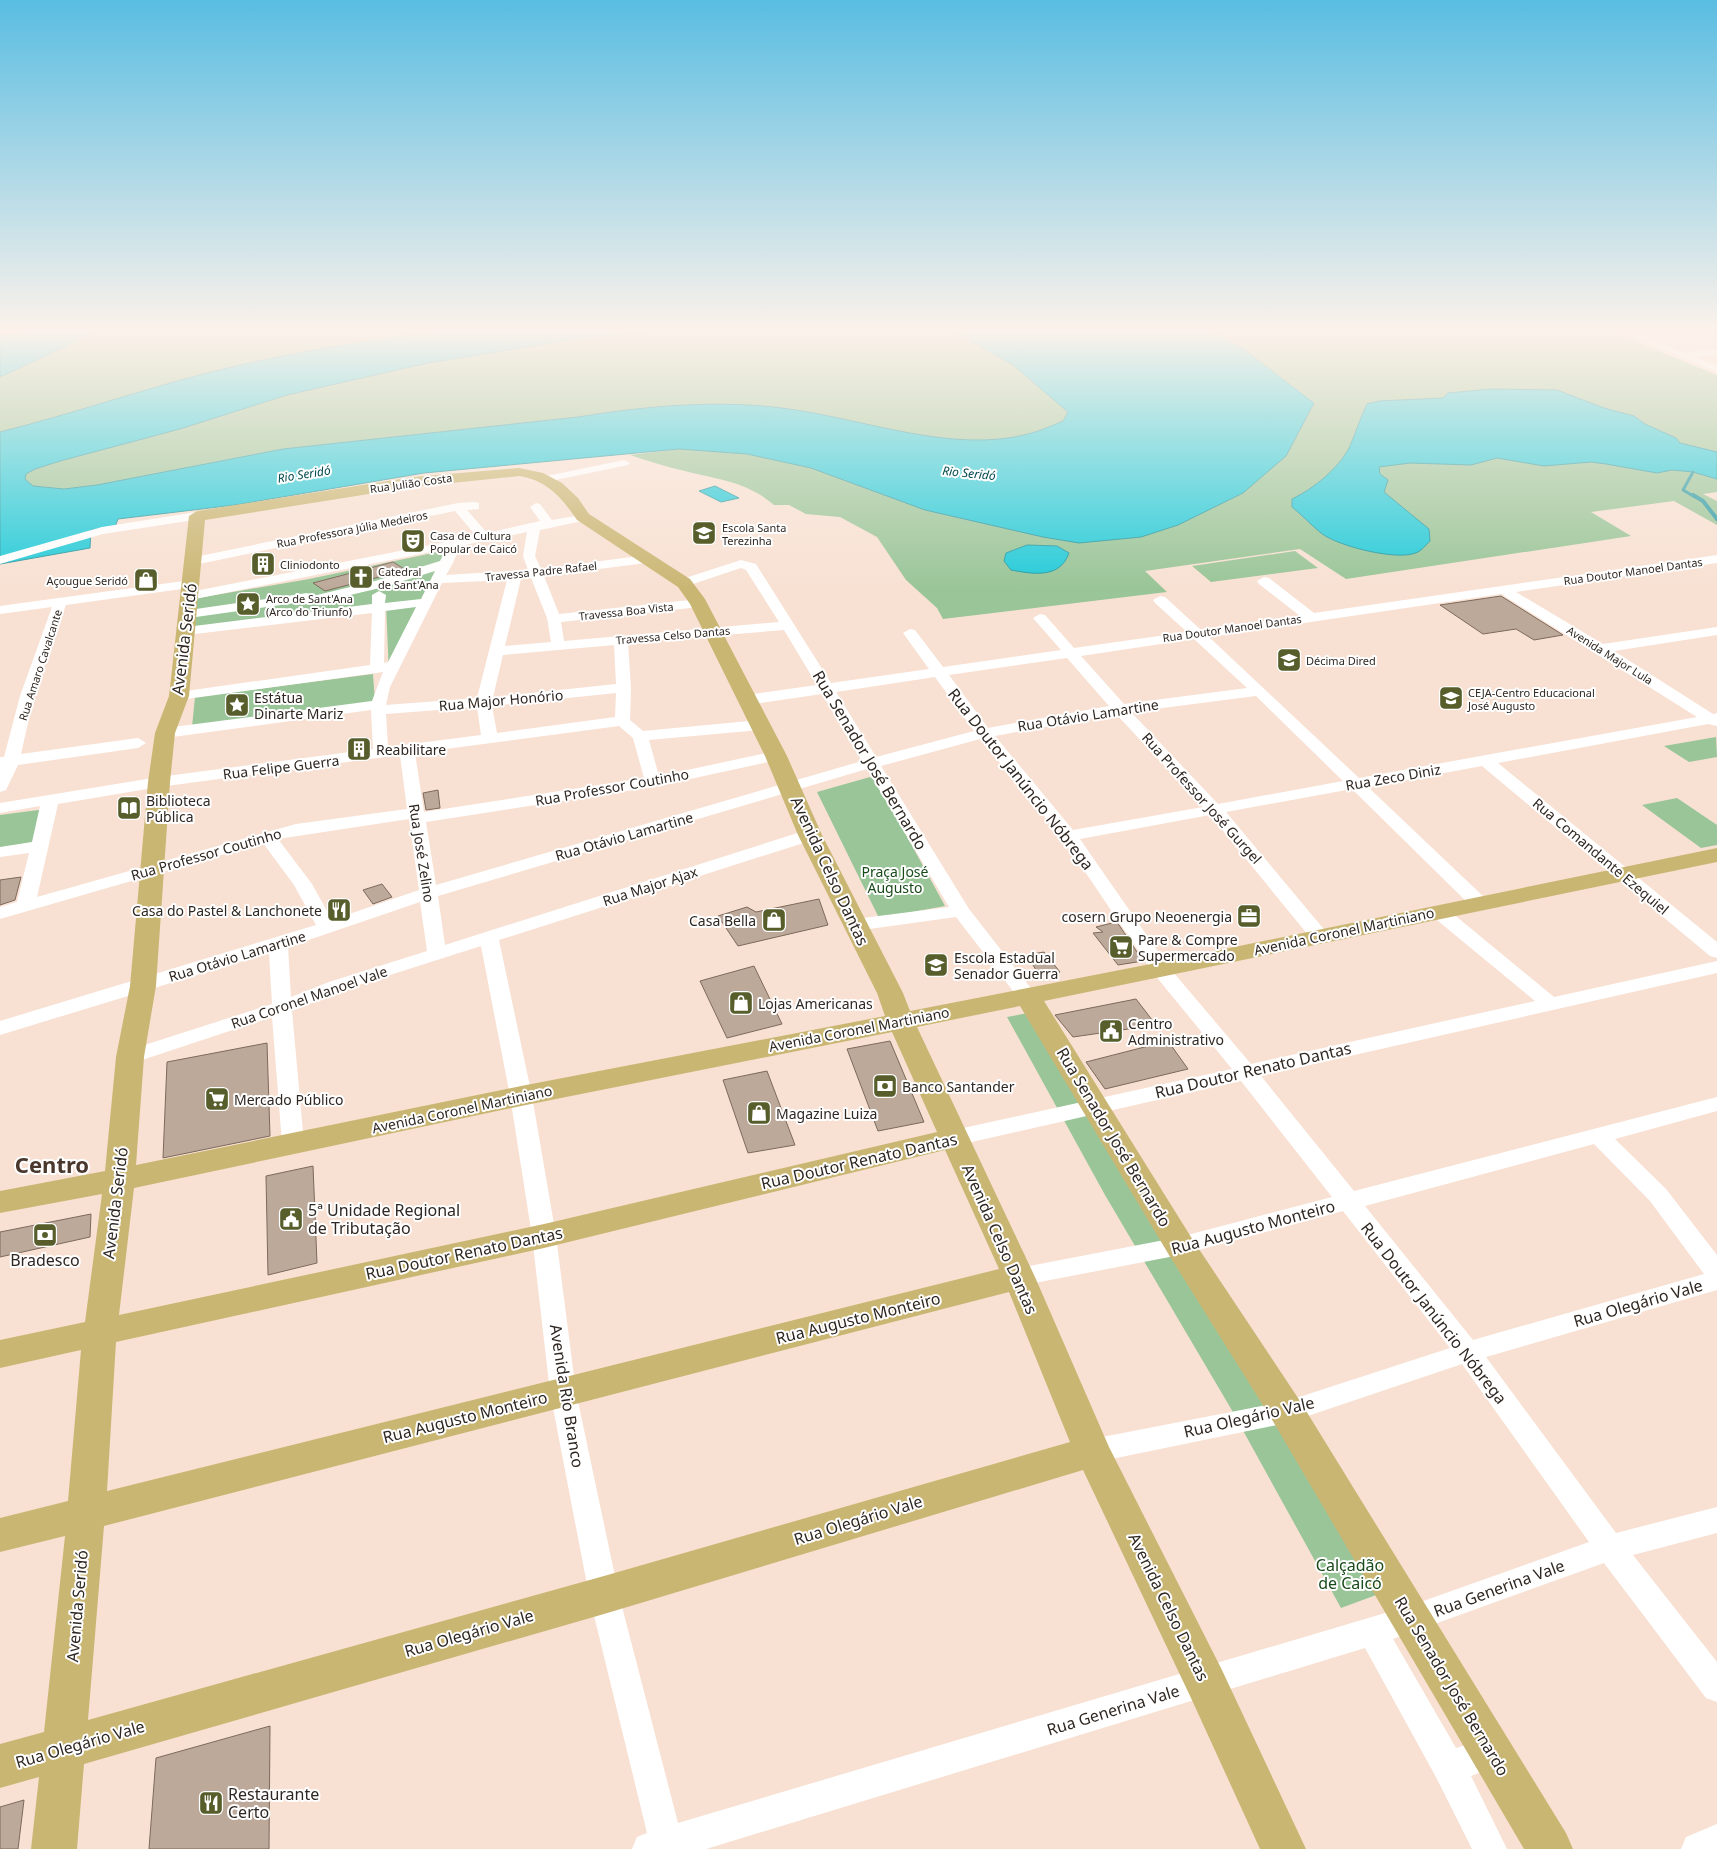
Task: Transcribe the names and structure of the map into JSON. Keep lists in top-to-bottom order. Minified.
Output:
{"streets":{"main road":["Rua Julião Costa","Avenida Seridó","Rua Senador José Bernardo","Avenida Celso Dantas","Avenida Coronel Martiniano","Rua Doutor Renato Dantas","Rua Augusto Monteiro","Rua Olegário Vale"],"street":["Rua Professora Júlia Medeiros","Travessa Padre Rafael","Rua Doutor Manoel Dantas","Travessa Boa Vista","Travessa Celso Dantas","Avenida Major Lula","Rua Amaro Cavalcante","Rua Major Honório","Rua Otávio Lamartine","Rua Felipe Guerra","Rua Zeco Diniz","Rua Doutor Janúncio Nóbrega","Rua Professor Coutinho","Rua Professor José Gurgel","Rua José Zelino","Rua Comandante Ezequiel","Rua Major Ajax","Rua Coronel Manoel Vale","Avenida Rio Branco","Rua Generina Vale"]},"crossings":[["Rua Julião Costa","Avenida Seridó"],["Rua Professora Júlia Medeiros","Avenida Seridó"],["Travessa Padre Rafael","Avenida Celso Dantas"],["Rua Doutor Manoel Dantas","Avenida Major Lula"],["Rua Doutor Manoel Dantas","Rua Senador José Bernardo"],["Rua Doutor Manoel Dantas","Rua Doutor Janúncio Nóbrega"],["Rua Doutor Manoel Dantas","Rua Professor José Gurgel"],["Rua Doutor Manoel Dantas","Avenida Celso Dantas"],["Travessa Boa Vista","Avenida Celso Dantas"],["Travessa Celso Dantas","Rua Senador José Bernardo"],["Travessa Celso Dantas","Avenida Celso Dantas"],["Avenida Seridó","Rua Major Honório"],["Avenida Seridó","Rua Otávio Lamartine"],["Avenida Seridó","Rua Felipe Guerra"],["Avenida Seridó","Rua Professor Coutinho"],["Avenida Seridó","Avenida Coronel Martiniano"],["Avenida Seridó","Rua Coronel Manoel Vale"],["Avenida Seridó","Rua Doutor Renato Dantas"],["Avenida Seridó","Rua Augusto Monteiro"],["Avenida Seridó","Rua Olegário Vale"],["Avenida Major Lula","Rua Zeco Diniz"],["Rua Otávio Lamartine","Rua Senador José Bernardo"],["Rua Otávio Lamartine","Rua Doutor Janúncio Nóbrega"],["Rua Otávio Lamartine","Rua Professor José Gurgel"],["Rua Otávio Lamartine","Rua José Zelino"],["Rua Otávio Lamartine","Avenida Celso Dantas"],["Rua Senador José Bernardo","Avenida Celso Dantas"],["Rua Senador José Bernardo","Avenida Coronel Martiniano"],["Rua Senador José Bernardo","Rua Doutor Renato Dantas"],["Rua Senador José Bernardo","Rua Augusto Monteiro"],["Rua Senador José Bernardo","Rua Olegário Vale"],["Rua Senador José Bernardo","Rua Generina Vale"],["Rua Felipe Guerra","Rua José Zelino"],["Rua Zeco Diniz","Rua Doutor Janúncio Nóbrega"],["Rua Zeco Diniz","Rua Professor José Gurgel"],["Rua Zeco Diniz","Rua Comandante Ezequiel"],["Rua Doutor Janúncio Nóbrega","Avenida Coronel Martiniano"],["Rua Doutor Janúncio Nóbrega","Rua Doutor Renato Dantas"],["Rua Doutor Janúncio Nóbrega","Rua Augusto Monteiro"],["Rua Doutor Janúncio Nóbrega","Rua Olegário Vale"],["Rua Doutor Janúncio Nóbrega","Rua Generina Vale"],["Rua Professor Coutinho","Rua José Zelino"],["Rua Professor Coutinho","Avenida Celso Dantas"],["Rua Professor José Gurgel","Avenida Coronel Martiniano"],["Rua José Zelino","Rua Coronel Manoel Vale"],["Rua Comandante Ezequiel","Avenida Coronel Martiniano"],["Avenida Celso Dantas","Rua Major Ajax"],["Avenida Celso Dantas","Avenida Coronel Martiniano"],["Avenida Celso Dantas","Rua Doutor Renato Dantas"],["Avenida Celso Dantas","Rua Augusto Monteiro"],["Avenida Celso Dantas","Rua Olegário Vale"],["Avenida Celso Dantas","Rua Generina Vale"],["Rua Major Ajax","Rua Coronel Manoel Vale"],["Rua Major Ajax","Avenida Rio Branco"],["Avenida Coronel Martiniano","Avenida Rio Branco"],["Rua Coronel Manoel Vale","Avenida Rio Branco"],["Rua Doutor Renato Dantas","Avenida Rio Branco"],["Rua Augusto Monteiro","Avenida Rio Branco"],["Rua Olegário Vale","Avenida Rio Branco"],["Avenida Rio Branco","Rua Generina Vale"]],"districts":["Centro"],"water":["Rio Seridó"],"parks":["Praça José Augusto","Calçadão de Caicó"],"places":{"school or university":["Escola Santa Terezinha","Décima Dired","CEJA-Centro Educacional José Augusto","Escola Estadual Senador Guerra"],"theatre":["Casa de Cultura Popular de Caicó"],"building":["Cliniodonto","Reabilitare"],"church":["Catedral de Sant'Ana"],"shop":["Açougue Seridó","Casa Bella","Lojas Americanas","Magazine Luiza"],"place":["Arco de Sant'Ana (Arco do Triunfo)","Estátua Dinarte Mariz"],"library":["Biblioteca Pública"],"restaurant":["Casa do Pastel & Lanchonete","Restaurante Certo"],"office":["cosern Grupo Neoenergia"],"supermarket":["Pare & Compre Supermercado","Mercado Público"],"public building":["Centro Administrativo","5ª Unidade Regional de Tributação"],"bank":["Banco Santander","Bradesco"]}}
